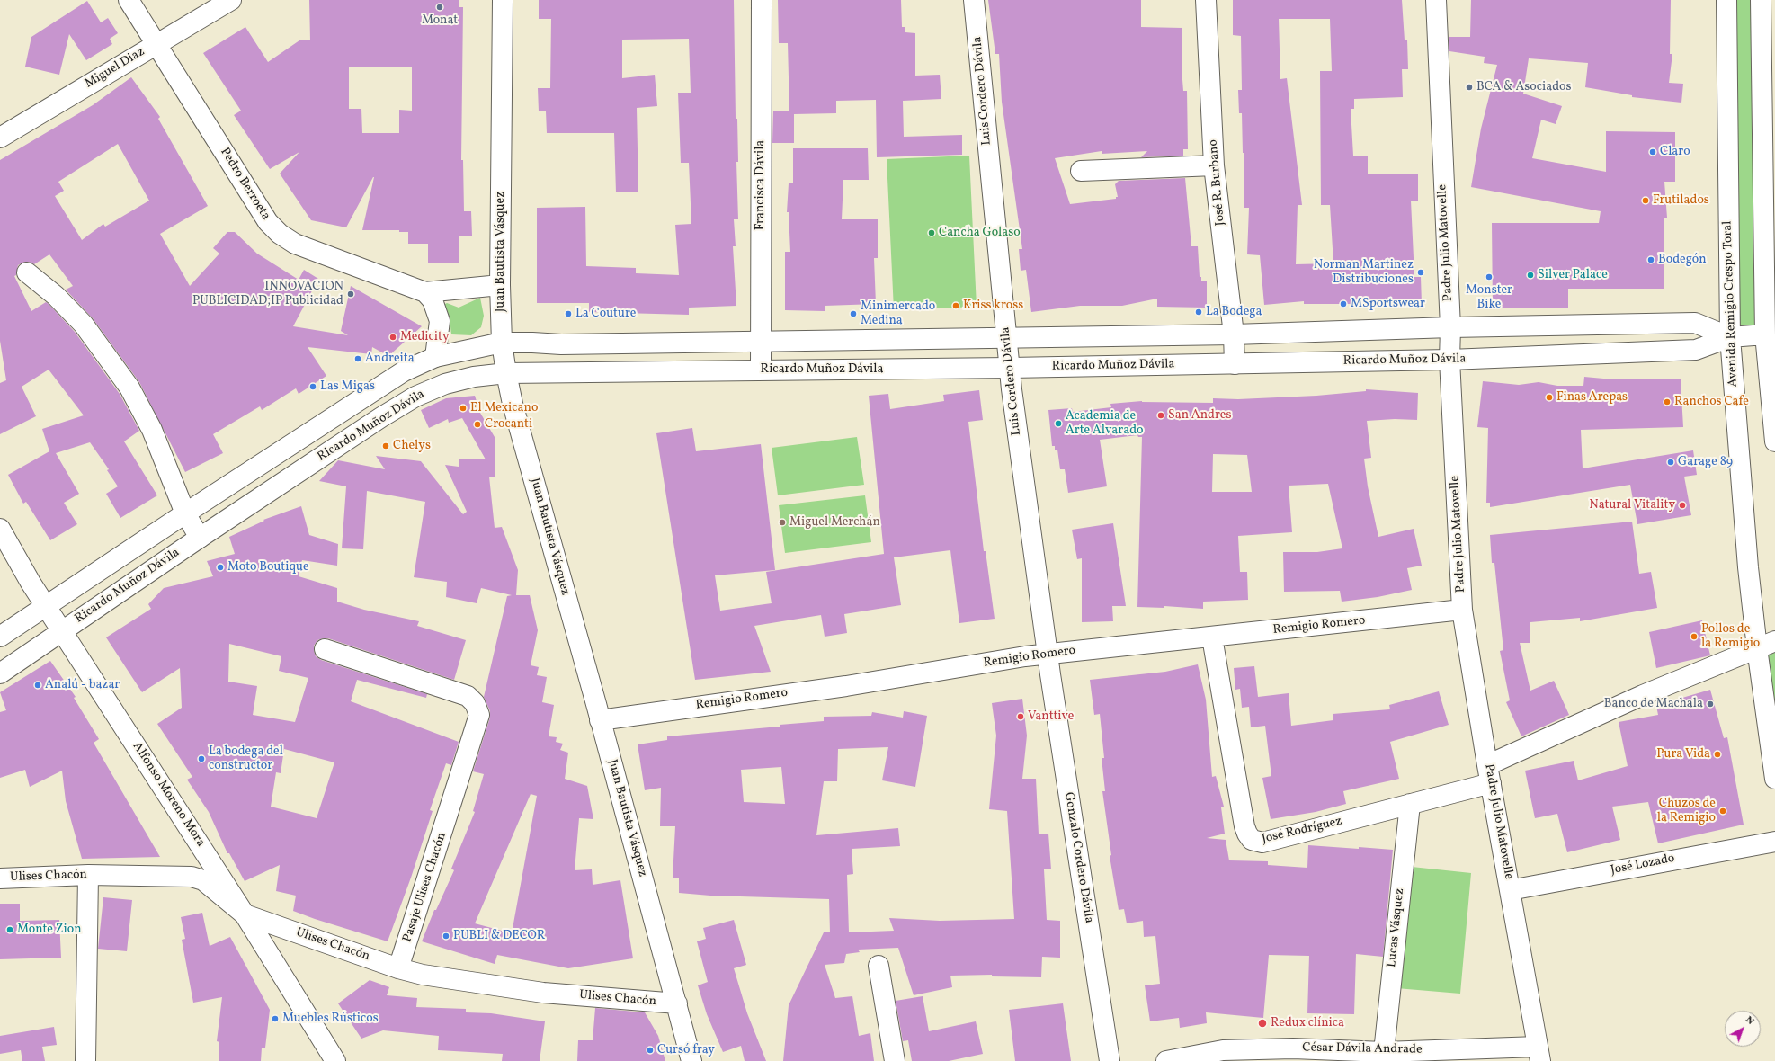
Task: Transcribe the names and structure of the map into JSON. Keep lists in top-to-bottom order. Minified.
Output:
{"streets":{"street":["Miguel Diaz","Luis Cordero Dávila","José R. Burbano","Pedro Berroeta","Francisca Dávila","Padre Julio Matovelle","Juan Bautista Vásquez","Avenida Remigio Crespo Toral","Ricardo Muñoz Dávila","Remigio Romero","Alfonso Moreno Mora","José Rodríguez","Gonzalo Cordero Dávila","José Lozado","Ulises Chacón","Pasaje Ulises Chacón","Lucas Vásquez","César Dávila Andrade"]},"crossings":[["Miguel Diaz","Pedro Berroeta"],["Luis Cordero Dávila","Ricardo Muñoz Dávila"],["Luis Cordero Dávila","Remigio Romero"],["Luis Cordero Dávila","Gonzalo Cordero Dávila"],["José R. Burbano","Ricardo Muñoz Dávila"],["Pedro Berroeta","Juan Bautista Vásquez"],["Francisca Dávila","Ricardo Muñoz Dávila"],["Padre Julio Matovelle","Ricardo Muñoz Dávila"],["Padre Julio Matovelle","Remigio Romero"],["Padre Julio Matovelle","José Rodríguez"],["Padre Julio Matovelle","José Lozado"],["Padre Julio Matovelle","César Dávila Andrade"],["Juan Bautista Vásquez","Ricardo Muñoz Dávila"],["Juan Bautista Vásquez","Remigio Romero"],["Juan Bautista Vásquez","Ulises Chacón"],["Avenida Remigio Crespo Toral","Ricardo Muñoz Dávila"],["Ricardo Muñoz Dávila","Alfonso Moreno Mora"],["Remigio Romero","José Rodríguez"],["Remigio Romero","Gonzalo Cordero Dávila"],["Alfonso Moreno Mora","Ulises Chacón"],["José Rodríguez","Lucas Vásquez"],["Ulises Chacón","Pasaje Ulises Chacón"],["Lucas Vásquez","César Dávila Andrade"]],"places":["Monat","BCA & Asociados","Claro","Frutilados","Cancha Golaso","Bodegón","Norman Martinez Distribuciones","Silver Palace","Monster Bike","INNOVACION PUBLICIDAD;IP Publicidad","MSportswear","Kriss kross","La Bodega","La Couture","Minimercado Medina","Medicity","Andreita","Las Migas","Finas Arepas","Ranchos Cafe","El Mexicano","San Andres","Academia de Arte Alvarado","Crocanti","Chelys","Garage 89","Natural Vitality","Miguel Merchán","Moto Boutique","Pollos de la Remigio","Analú - bazar","Banco de Machala","Vanttive","Pura Vida","La bodega del constructor","Chuzos de la Remigio","Monte Zion","PUBLI & DECOR","Muebles Rústicos","Redux clínica","Cursó fray"],"north":"top right"}
